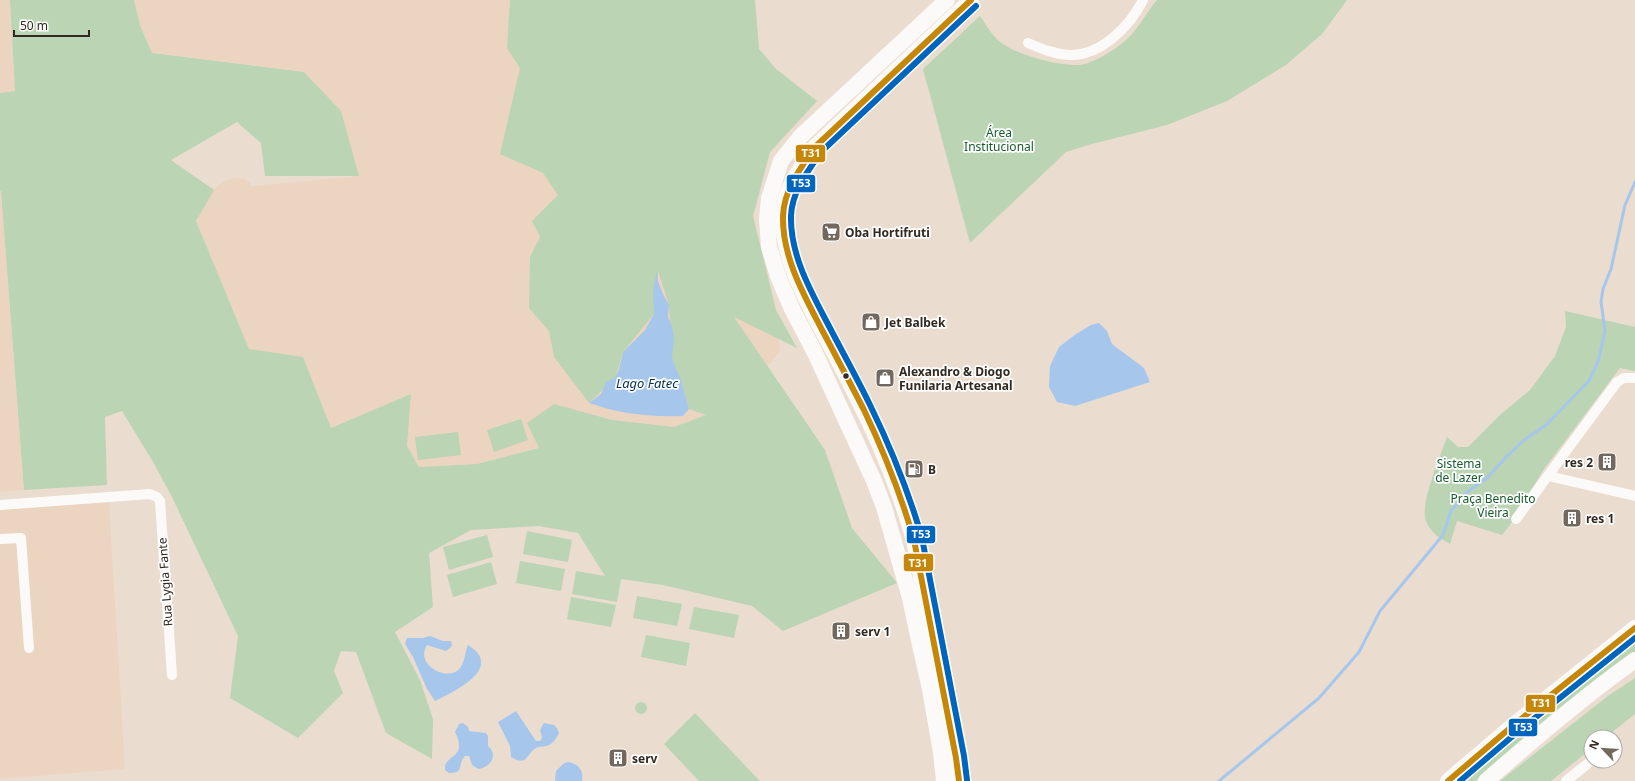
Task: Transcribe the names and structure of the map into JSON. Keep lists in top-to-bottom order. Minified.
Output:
{"streets":{"street":["Rua Lygia Fante"]},"water":["Lago Fatec"],"parks":["Área Institucional","Sistema de Lazer","Praça Benedito Vieira"],"places":{"supermarket":["Oba Hortifruti"],"shop":["Jet Balbek","Alexandro & Diogo Funilaria Artesanal"],"building":["res 2","res 1","serv 1","serv"],"fuel station":["B"]},"lines":["transit line T31","transit line T53"],"scale_bar":"50 m","north":"top left"}
